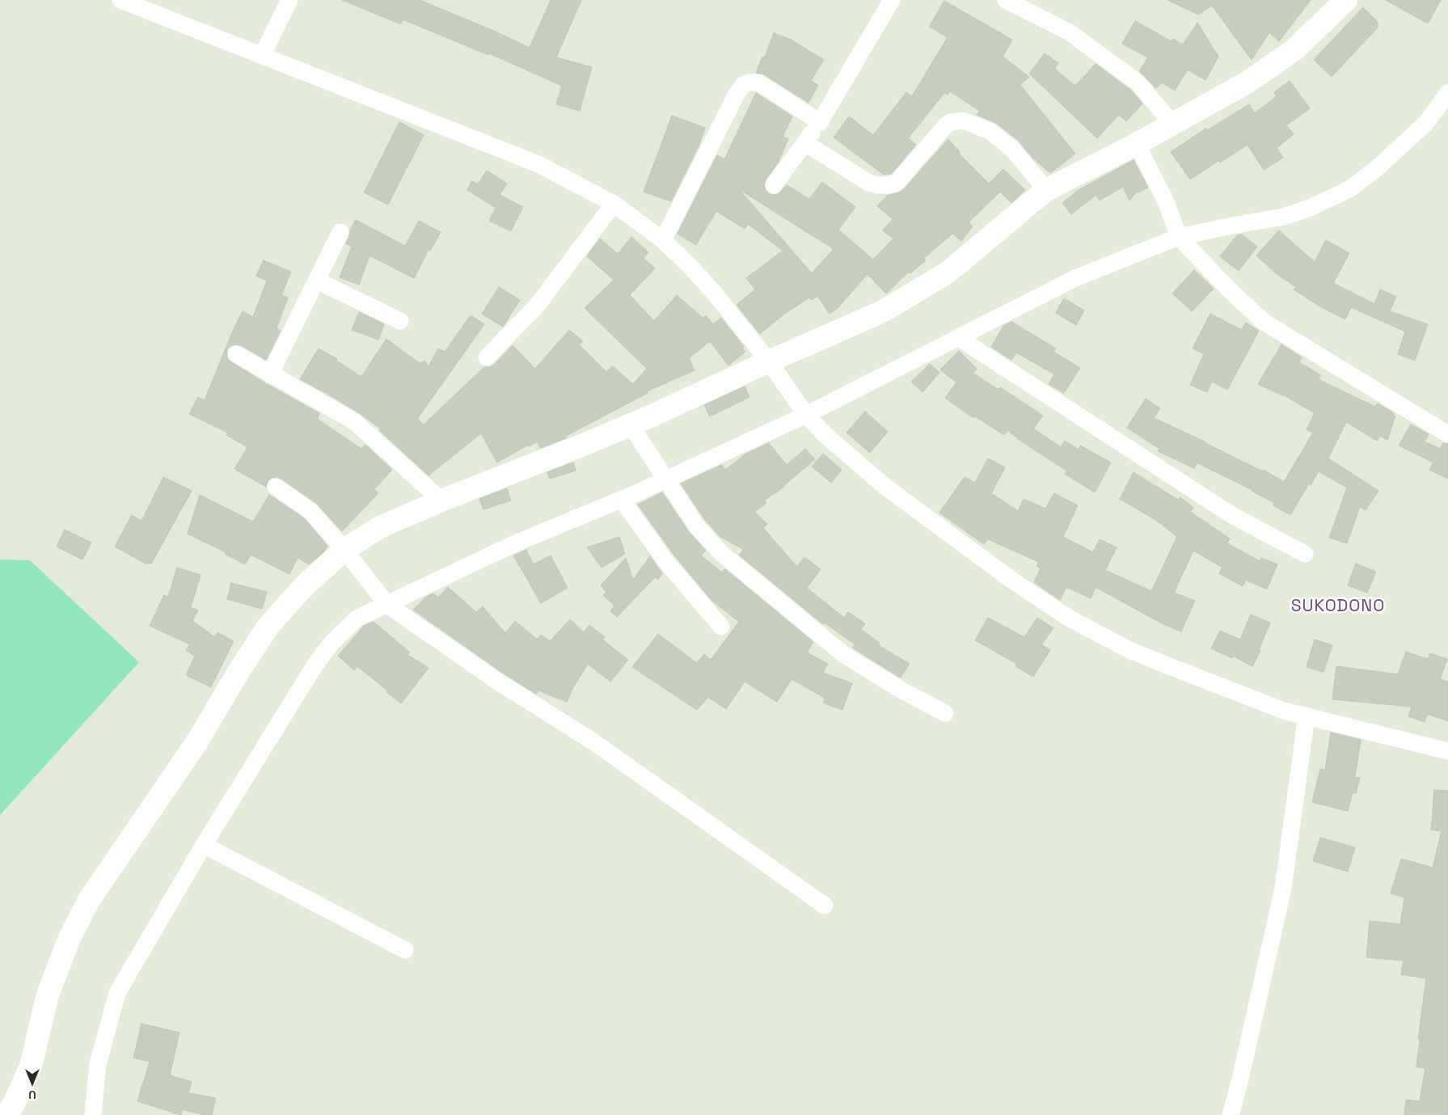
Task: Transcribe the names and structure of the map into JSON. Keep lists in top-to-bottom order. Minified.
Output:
{"districts":["SUKODONO"],"north":"bottom"}
